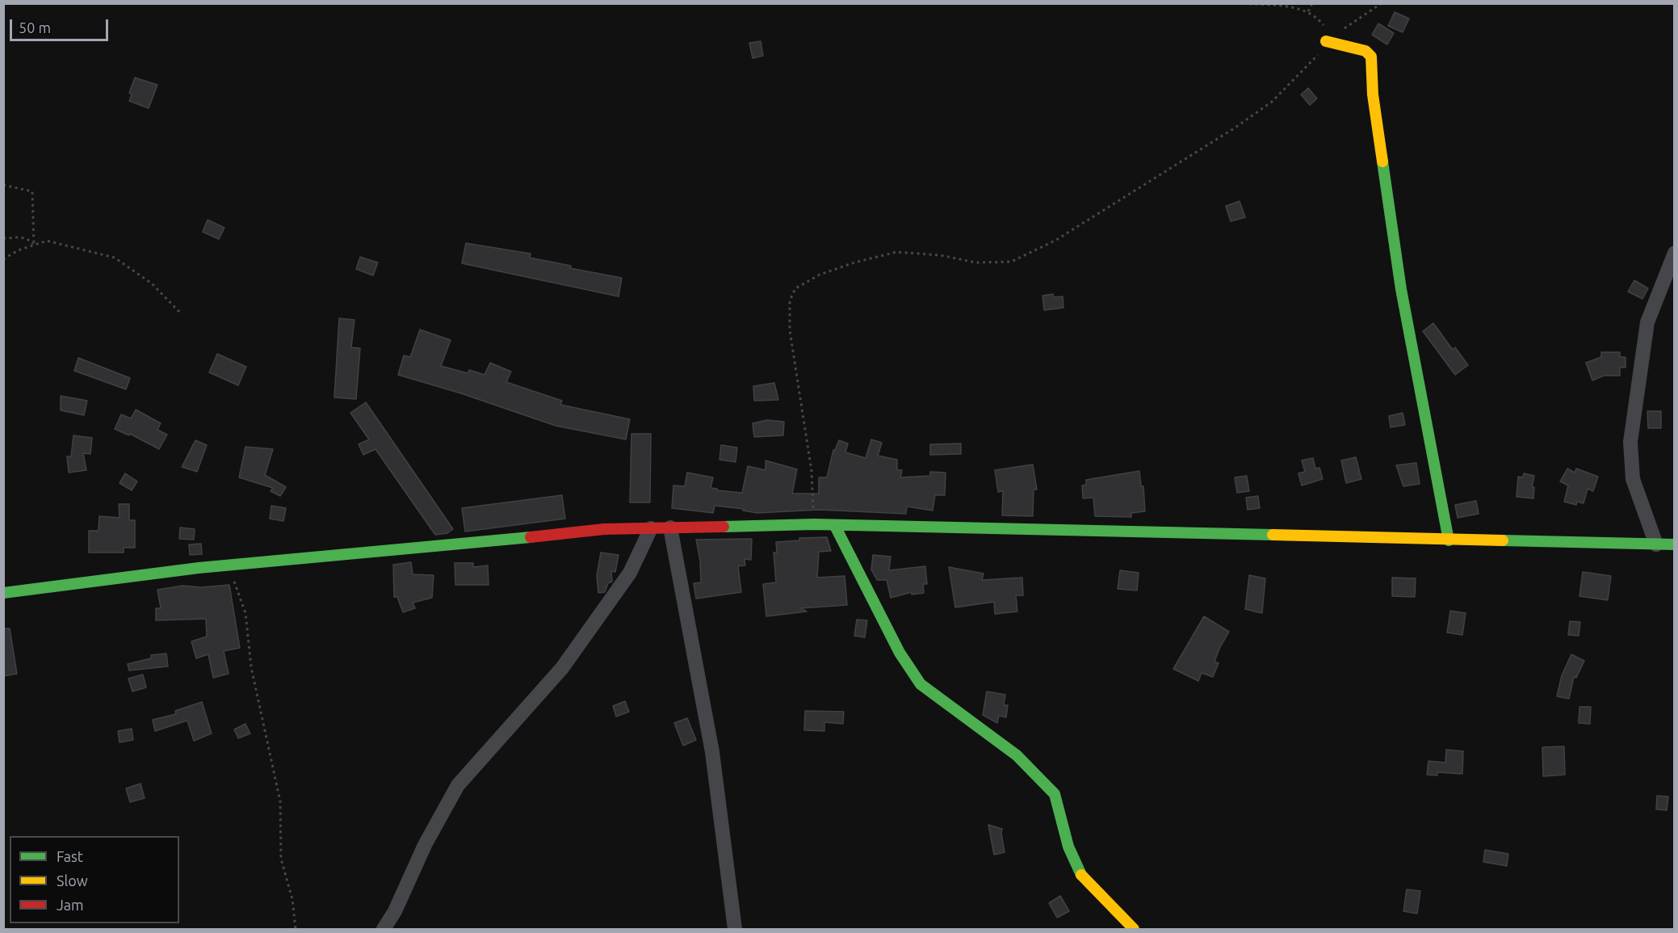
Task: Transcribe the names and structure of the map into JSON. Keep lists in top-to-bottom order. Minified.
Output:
{"legend":["Fast","Slow","Jam"],"scale_bar":"50 m"}
